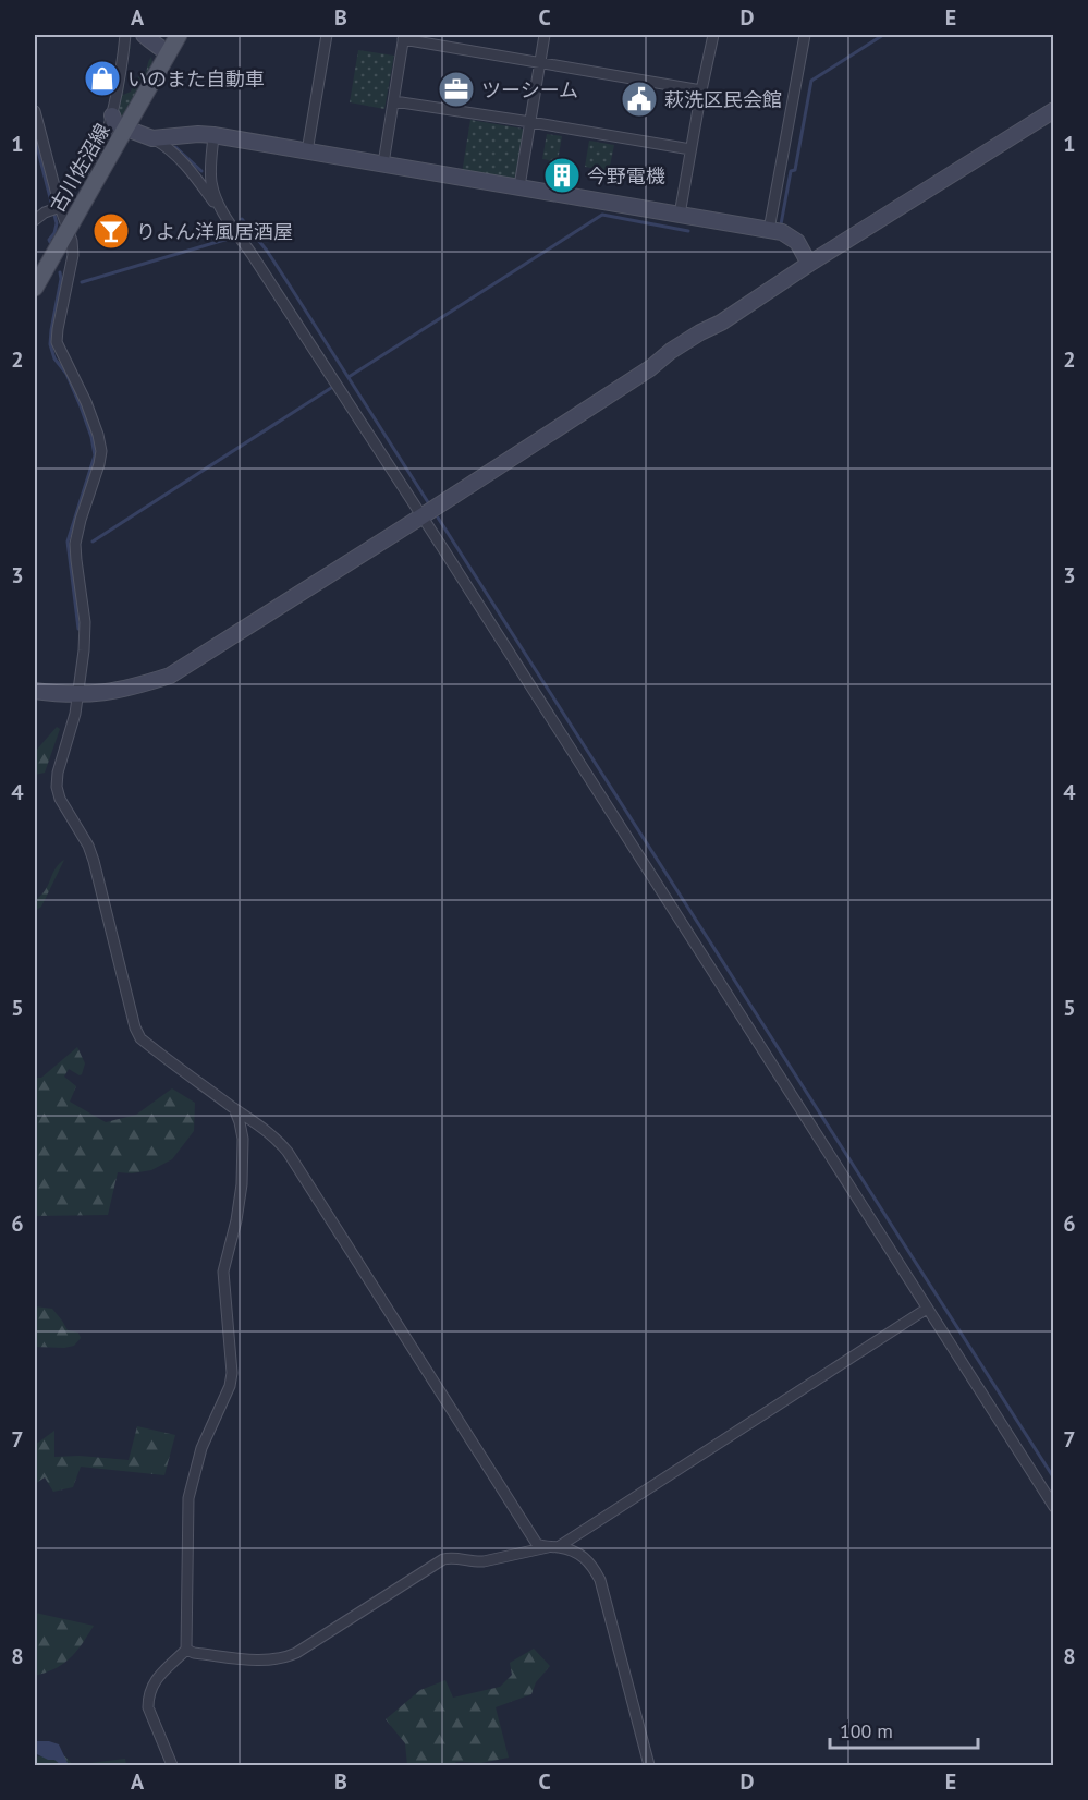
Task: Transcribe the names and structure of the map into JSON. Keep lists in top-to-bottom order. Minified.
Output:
{"streets":{"main road":["古川佐沼線"]},"places":{"shop":["いのまた自動車"],"office":["ツーシーム"],"public building":["萩洗区民会館"],"building":["今野電機"],"bar":["りよん洋風居酒屋"]},"scale_bar":"100 m","grid":{"columns":["A","B","C","D","E"],"rows":["1","2","3","4","5","6","7","8"]}}
